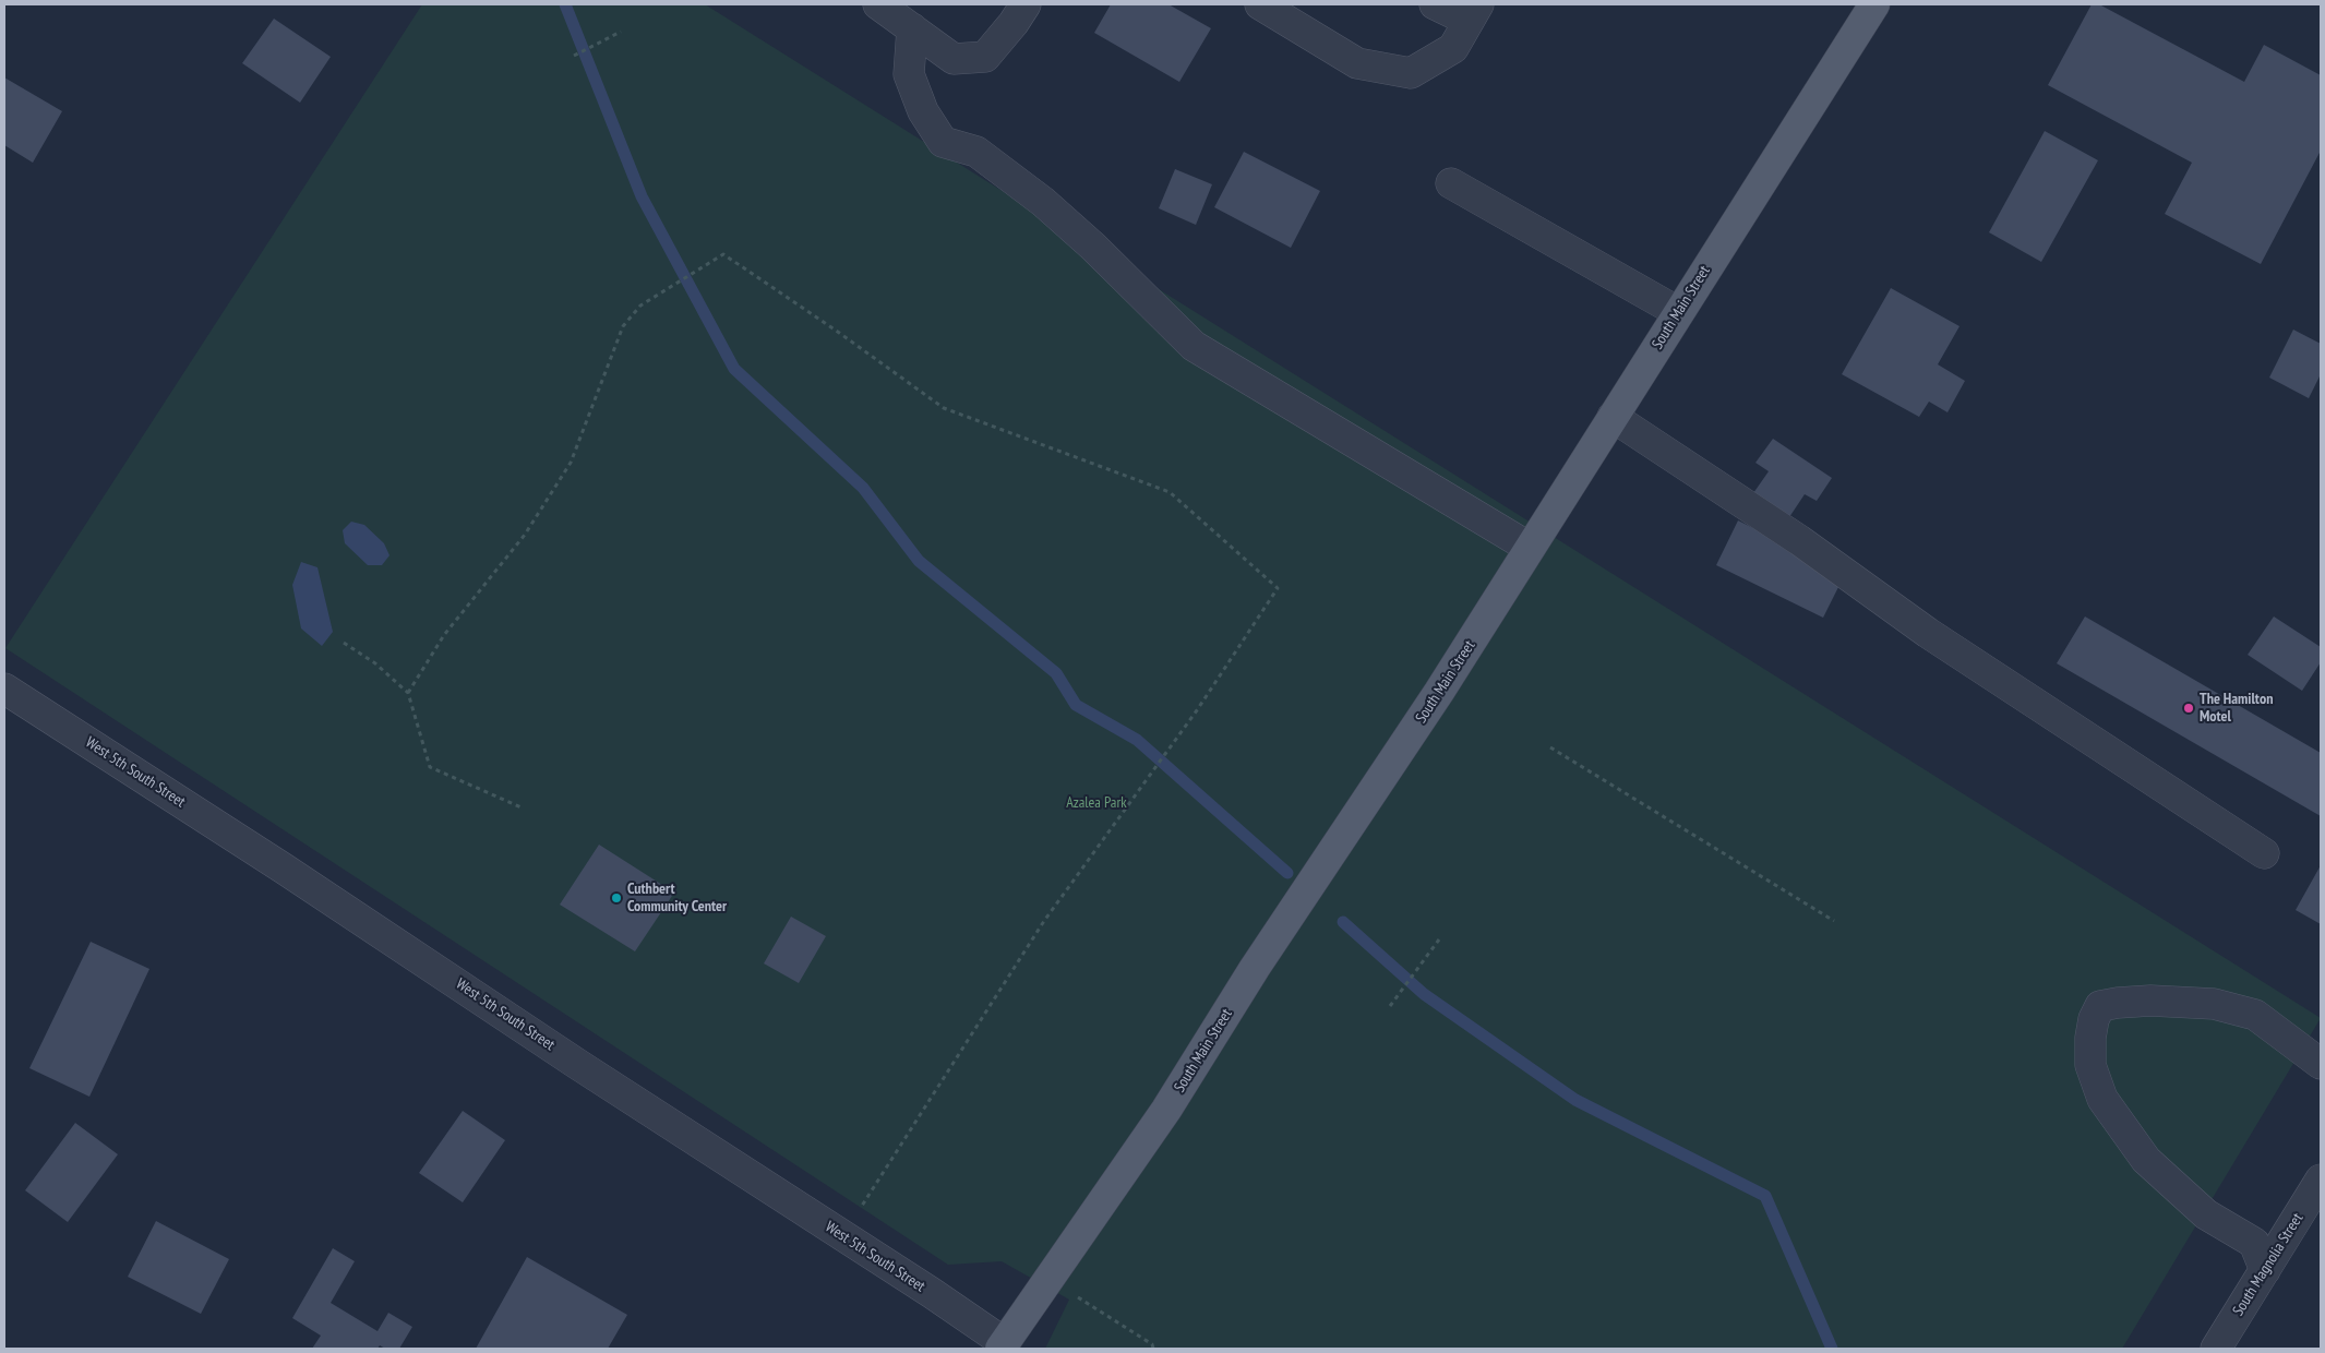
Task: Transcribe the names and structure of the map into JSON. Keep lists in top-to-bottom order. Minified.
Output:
{"streets":{"main road":["South Main Street"],"street":["West 5th South Street","South Magnolia Street"]},"crossings":[["South Main Street","West 5th South Street"]],"parks":["Azalea Park"],"places":["The Hamilton Motel","Cuthbert Community Center"]}
